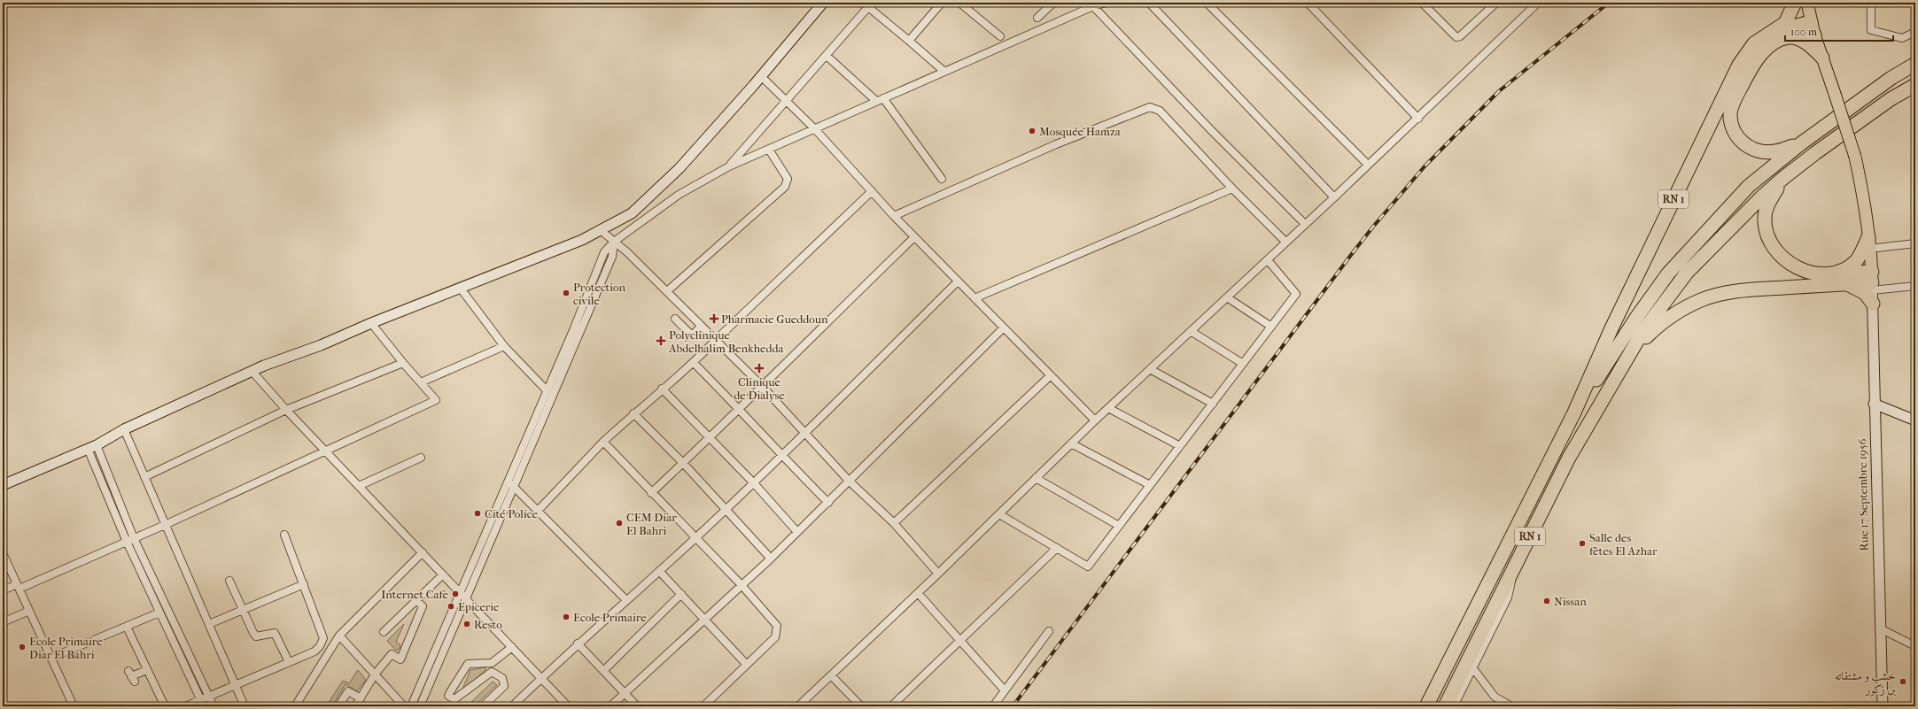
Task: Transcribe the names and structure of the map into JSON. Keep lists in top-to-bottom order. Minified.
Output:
{"streets":{"highway":["RN 1"],"street":["Rue 17 Septembre 1956"]},"crossings":[["RN 1","Rue 17 Septembre 1956"]],"places":{"other":["Mosquée Hamza","Protection civile","Cité Police","CEM Diar El Bahri","Salle des fêtes El Azhar","Internet Cafe","Nissan","Epicerie","Ecole Primaire","Resto","Ecole Primaire Diar El Bahri","خشب و مشتقاته بن زكور"],"health":["Pharmacie Gueddoun","Polyclinique Abdelhalim Benkhedda","Clinique de Dialyse"]},"scale_bar":"100 m"}
